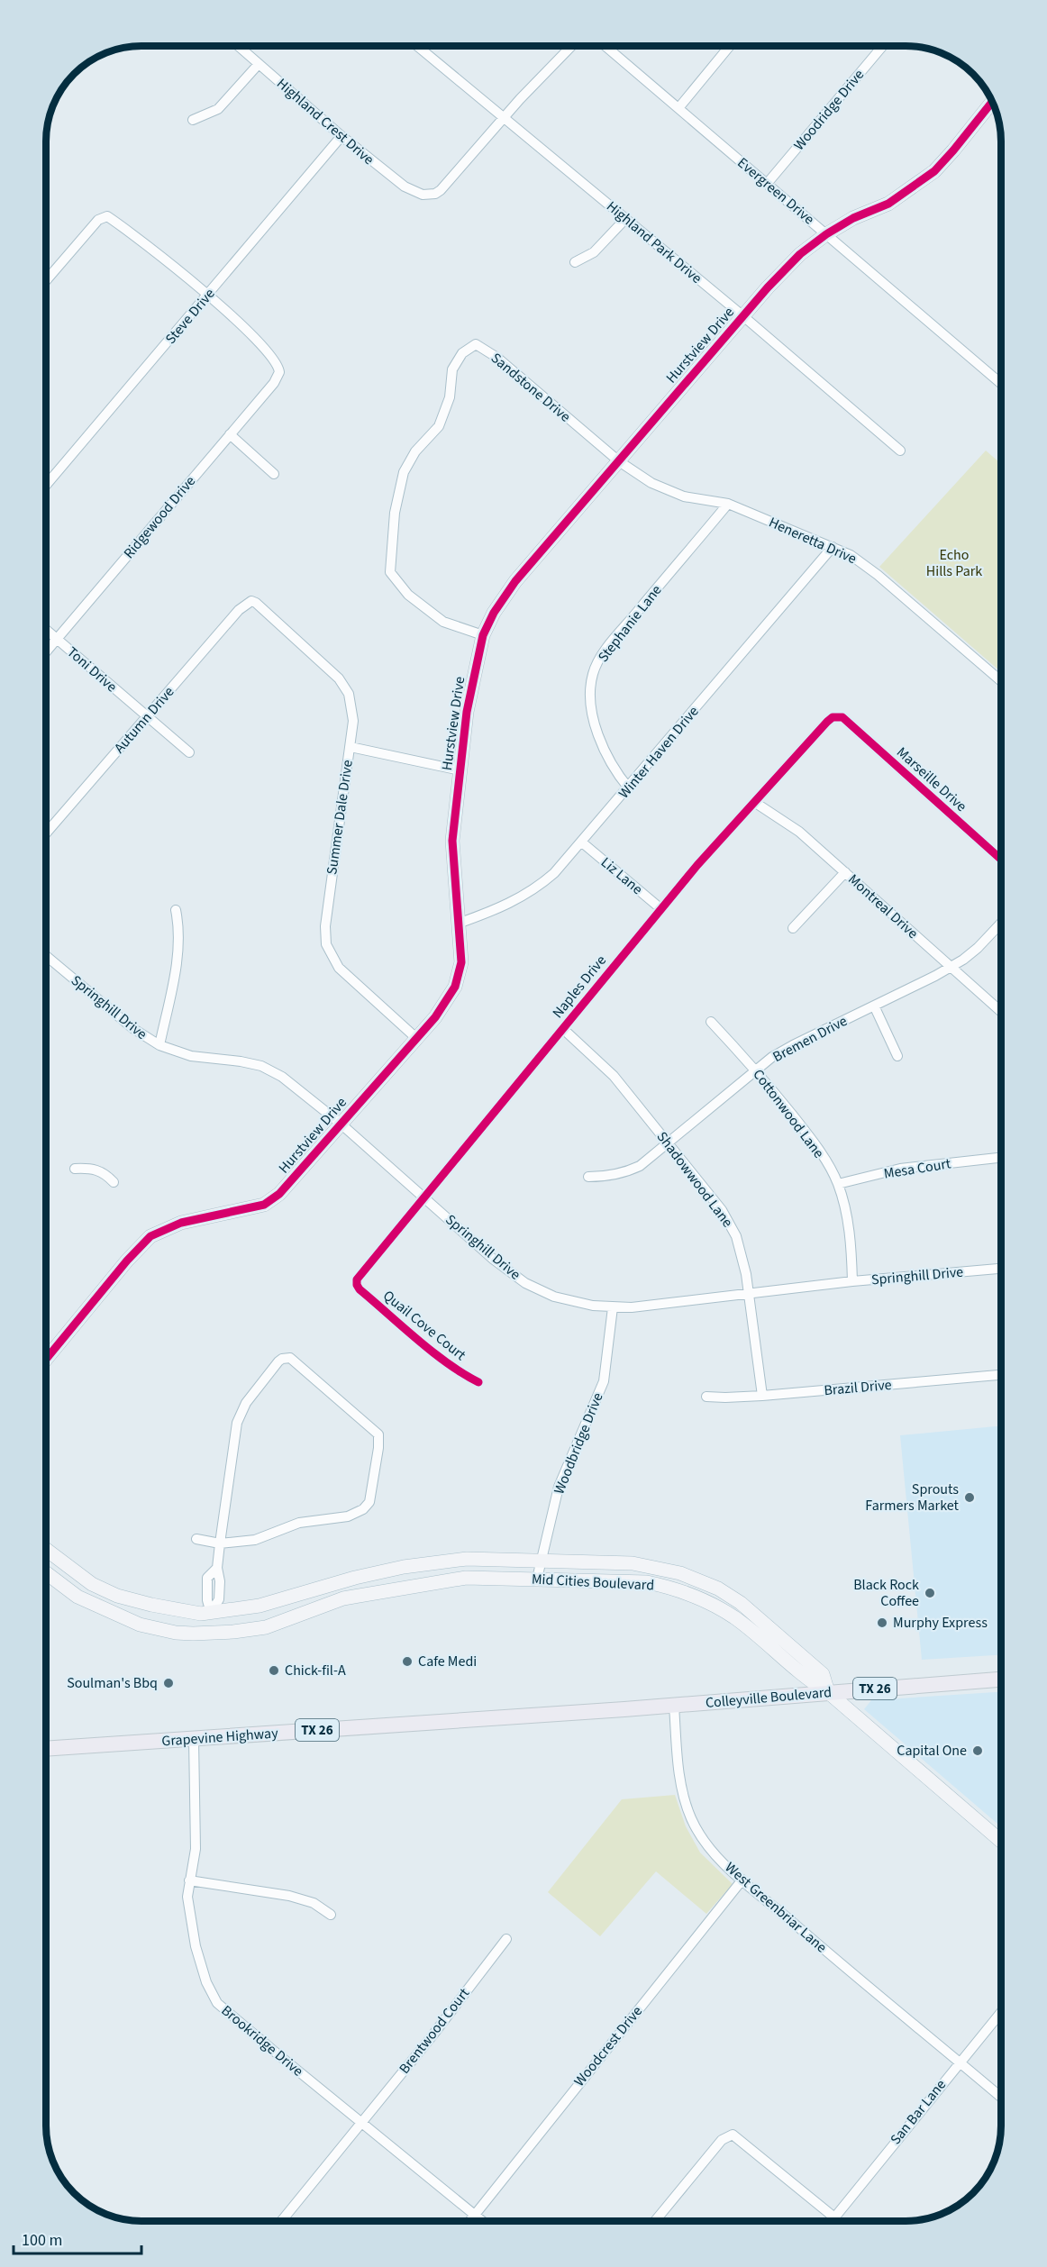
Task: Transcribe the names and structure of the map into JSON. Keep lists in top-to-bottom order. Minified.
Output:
{"streets":{"main road":["Hurstview Drive","Mid Cities Boulevard","TX 26","Colleyville Boulevard","Grapevine Highway"],"street":["Woodridge Drive","Highland Crest Drive","Evergreen Drive","Highland Park Drive","Steve Drive","Sandstone Drive","Ridgewood Drive","Heneretta Drive","Stephanie Lane","Toni Drive","Autumn Drive","Winter Haven Drive","Marseille Drive","Summer Dale Drive","Liz Lane","Montreal Drive","Naples Drive","Springhill Drive","Bremen Drive","Cottonwood Lane","Mesa Court","Shadowwood Lane","Quail Cove Court","Brazil Drive","Woodbridge Drive","West Greenbriar Lane","Brentwood Court","Brookridge Drive","Woodcrest Drive","San Bar Lane"]},"crossings":[["Woodridge Drive","Evergreen Drive"],["Highland Crest Drive","Highland Park Drive"],["Highland Crest Drive","Steve Drive"],["Evergreen Drive","Hurstview Drive"],["Highland Park Drive","Hurstview Drive"],["Steve Drive","Ridgewood Drive"],["Hurstview Drive","Sandstone Drive"],["Hurstview Drive","Heneretta Drive"],["Hurstview Drive","Winter Haven Drive"],["Hurstview Drive","Summer Dale Drive"],["Hurstview Drive","Springhill Drive"],["Sandstone Drive","Heneretta Drive"],["Ridgewood Drive","Toni Drive"],["Heneretta Drive","Stephanie Lane"],["Heneretta Drive","Winter Haven Drive"],["Stephanie Lane","Winter Haven Drive"],["Toni Drive","Autumn Drive"],["Autumn Drive","Summer Dale Drive"],["Winter Haven Drive","Liz Lane"],["Marseille Drive","Naples Drive"],["Liz Lane","Naples Drive"],["Montreal Drive","Naples Drive"],["Montreal Drive","Bremen Drive"],["Naples Drive","Springhill Drive"],["Naples Drive","Shadowwood Lane"],["Naples Drive","Quail Cove Court"],["Springhill Drive","Cottonwood Lane"],["Springhill Drive","Shadowwood Lane"],["Springhill Drive","Woodbridge Drive"],["Bremen Drive","Cottonwood Lane"],["Bremen Drive","Shadowwood Lane"],["Cottonwood Lane","Mesa Court"],["Shadowwood Lane","Brazil Drive"],["Woodbridge Drive","Mid Cities Boulevard"],["Mid Cities Boulevard","Colleyville Boulevard"],["Colleyville Boulevard","Grapevine Highway"],["Colleyville Boulevard","West Greenbriar Lane"],["Grapevine Highway","Brookridge Drive"],["West Greenbriar Lane","Woodcrest Drive"],["West Greenbriar Lane","San Bar Lane"],["Brentwood Court","Brookridge Drive"],["Brookridge Drive","Woodcrest Drive"]],"parks":["Echo Hills Park"],"places":["Sprouts Farmers Market","Black Rock Coffee","Murphy Express","Cafe Medi","Chick-fil-A","Soulman's Bbq","Capital One"],"scale_bar":"100 m"}
